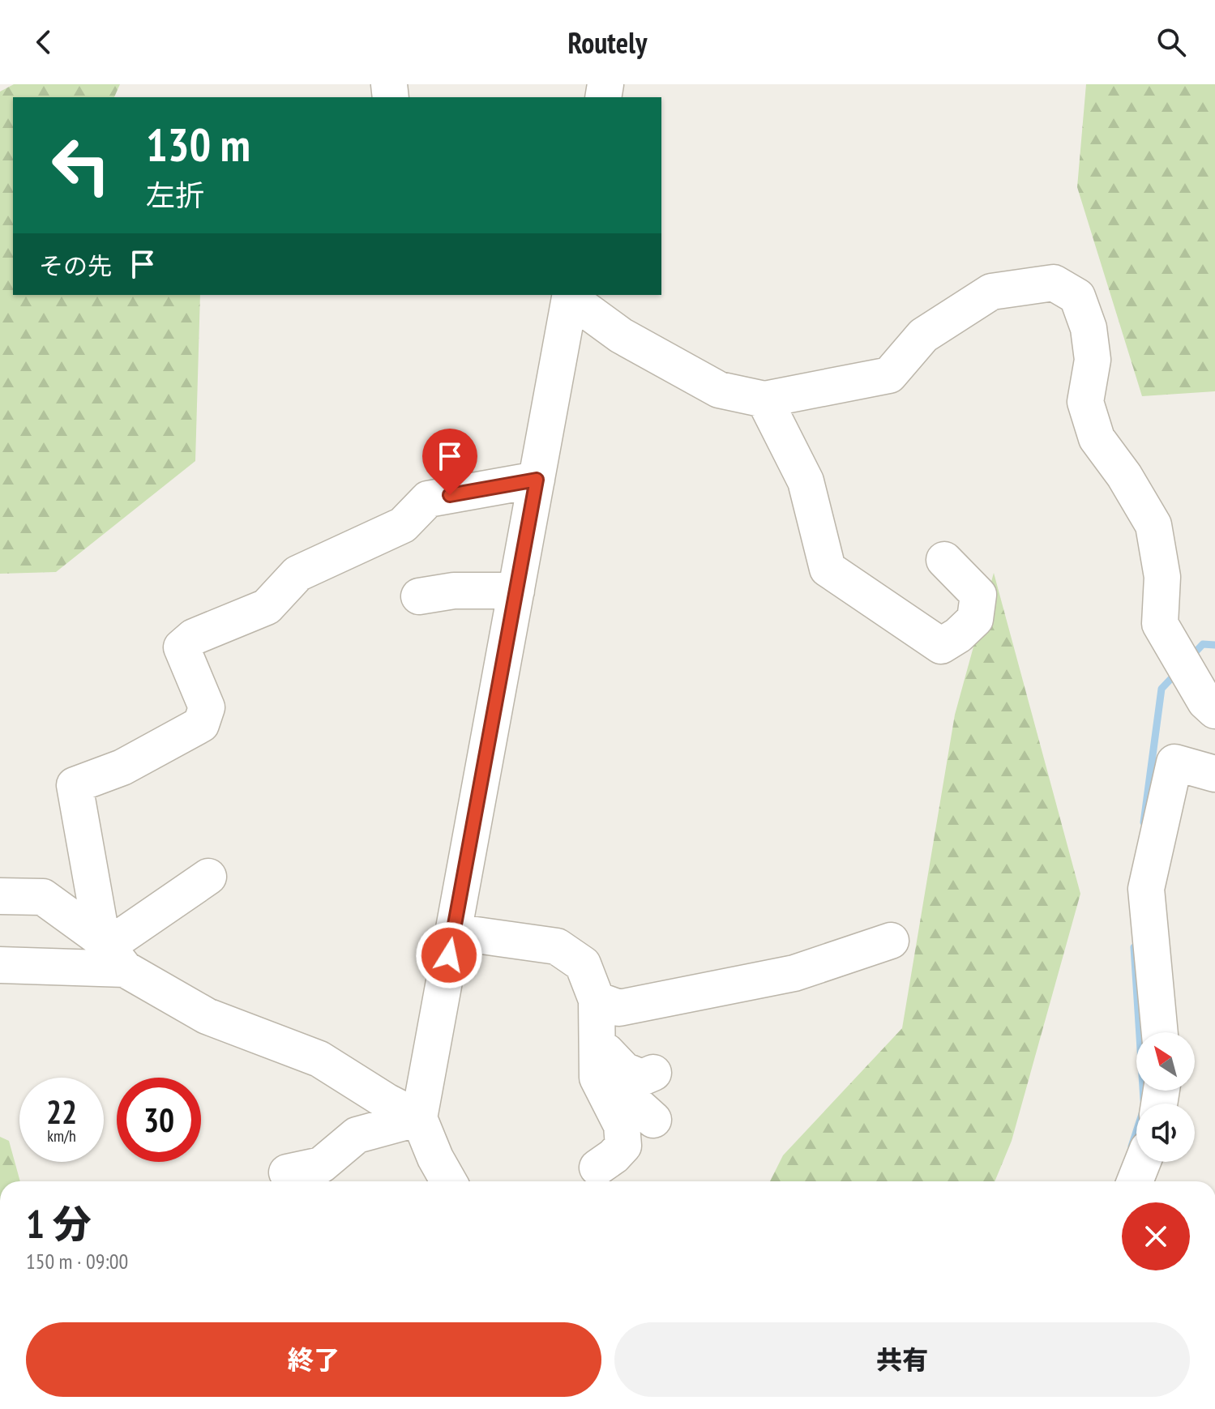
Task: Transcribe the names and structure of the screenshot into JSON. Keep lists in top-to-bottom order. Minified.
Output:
{"north":"top left","page":{"header":"Routely","turn":["130 m","左折"],"then":"その先","speed":"22 km/h","limit":"30","heading":["1 分","150 m · 09:00"],"buttons":["終了","共有"]}}
